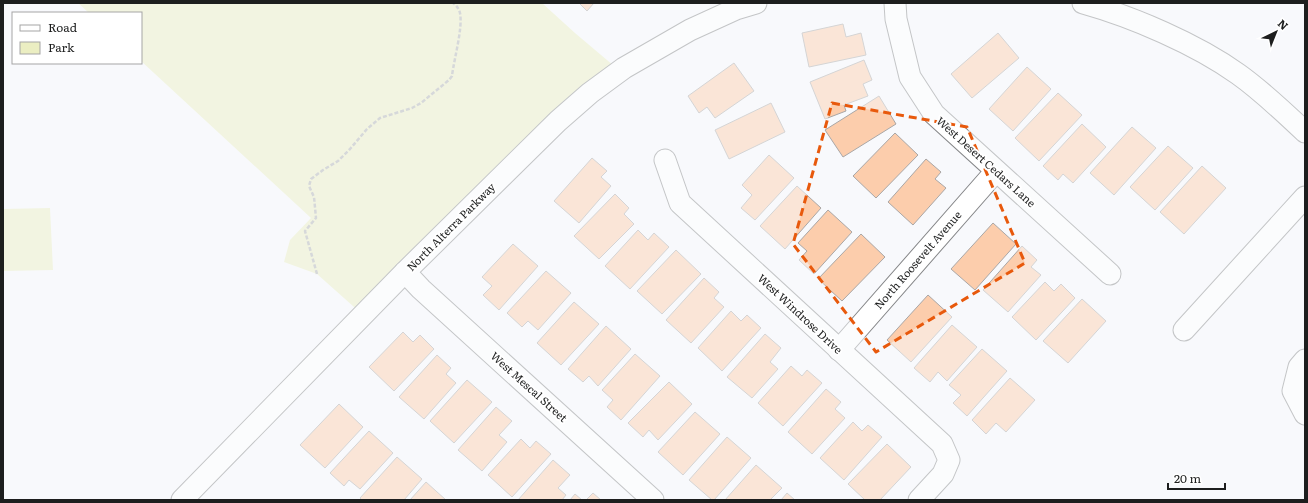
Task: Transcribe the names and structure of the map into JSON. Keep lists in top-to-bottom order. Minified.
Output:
{"streets":{"street":["West Desert Cedars Lane","North Alterra Parkway","North Roosevelt Avenue","West Windrose Drive","West Mescal Street"]},"crossings":[["West Desert Cedars Lane","North Roosevelt Avenue"],["North Alterra Parkway","West Mescal Street"],["North Roosevelt Avenue","West Windrose Drive"]],"legend":["Road","Park"],"scale_bar":"20 m","north":"top right"}
